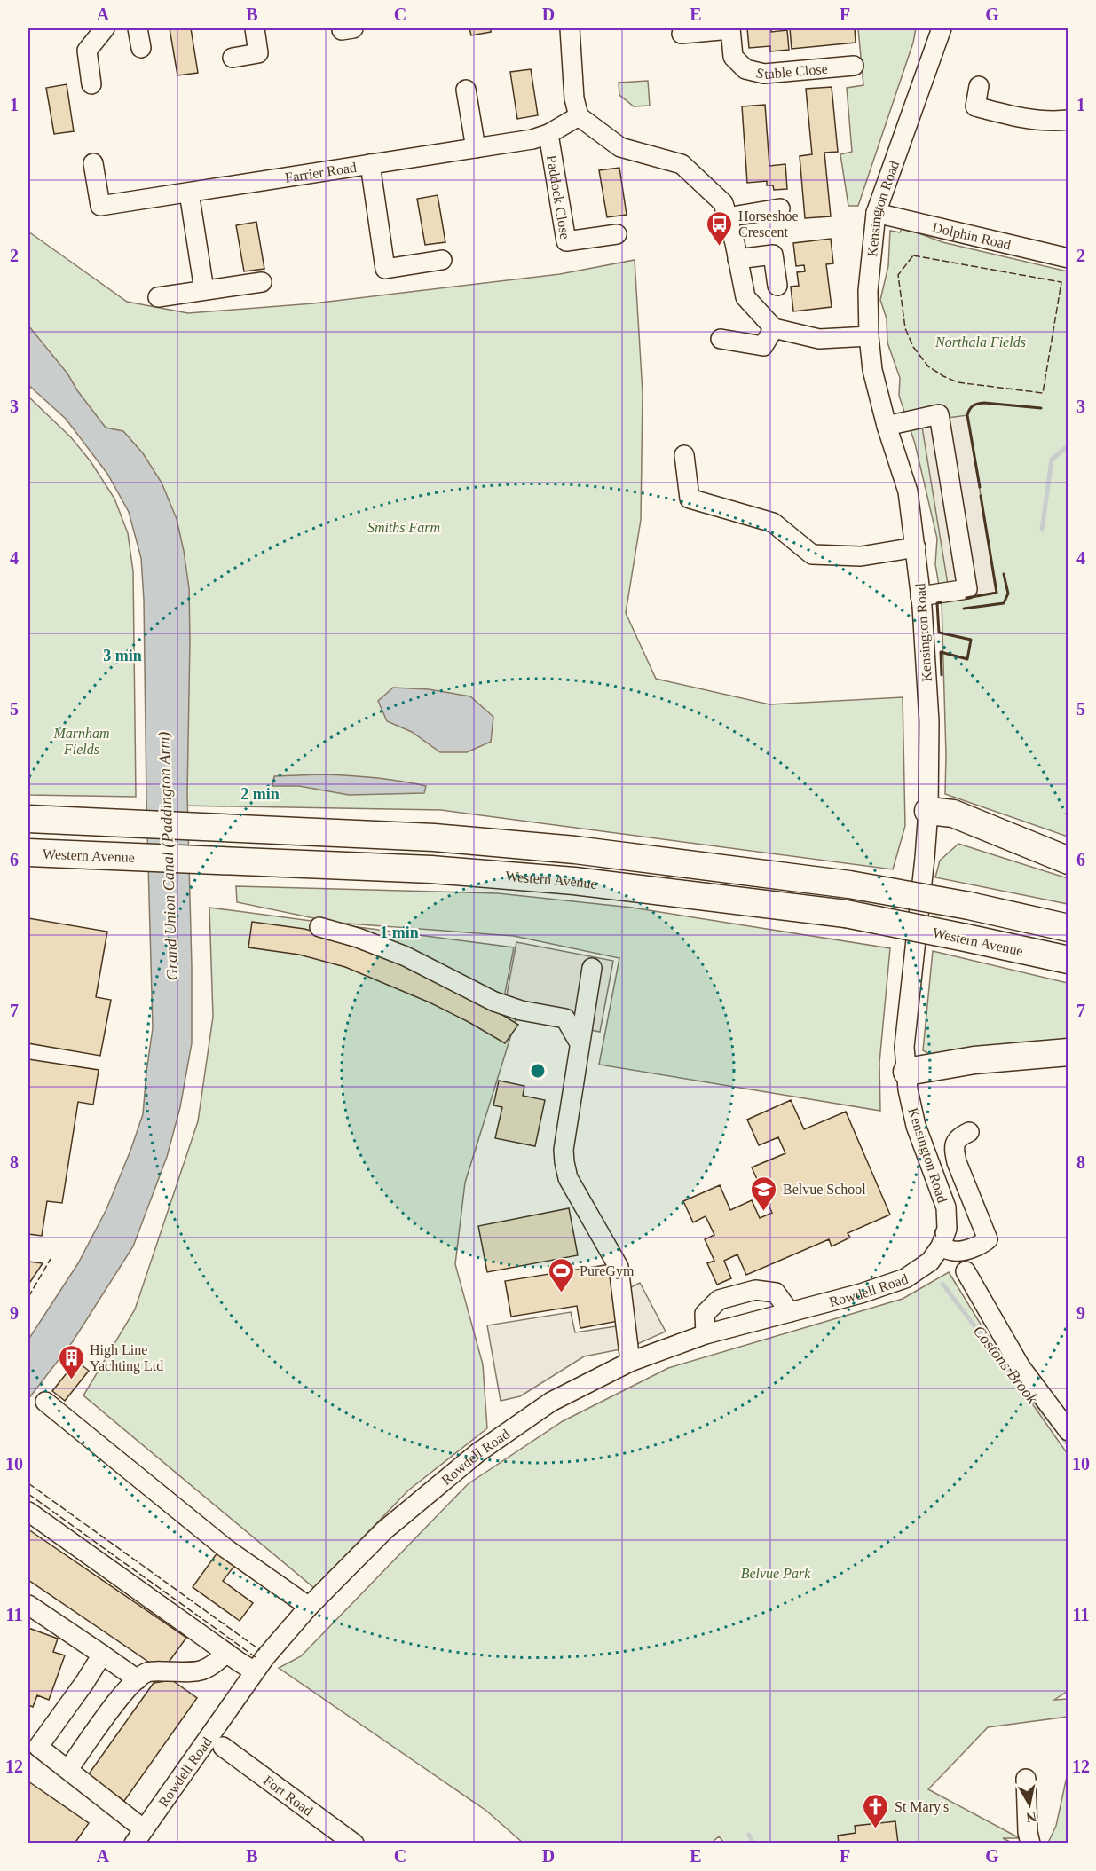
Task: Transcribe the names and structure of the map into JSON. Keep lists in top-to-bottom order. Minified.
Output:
{"streets":{"highway":["Western Avenue"],"street":["Stable Close","Farrier Road","Paddock Close","Kensington Road","Dolphin Road","Rowdell Road","Fort Road"]},"crossings":[["Farrier Road","Paddock Close"],["Kensington Road","Dolphin Road"],["Kensington Road","Rowdell Road"]],"water":["Grand Union Canal (Paddington Arm)","Costons Brook"],"parks":["Northala Fields","Smiths Farm","Marnham Fields","Belvue Park"],"places":{"bus stop":["Horseshoe Crescent"],"school or university":["Belvue School"],"sports":["PureGym"],"building":["High Line Yachting Ltd"],"church":["St Mary's"]},"north":"bottom","grid":{"columns":["A","B","C","D","E","F","G"],"rows":["1","2","3","4","5","6","7","8","9","10","11","12"]},"rings":["3 min","2 min","1 min"]}
